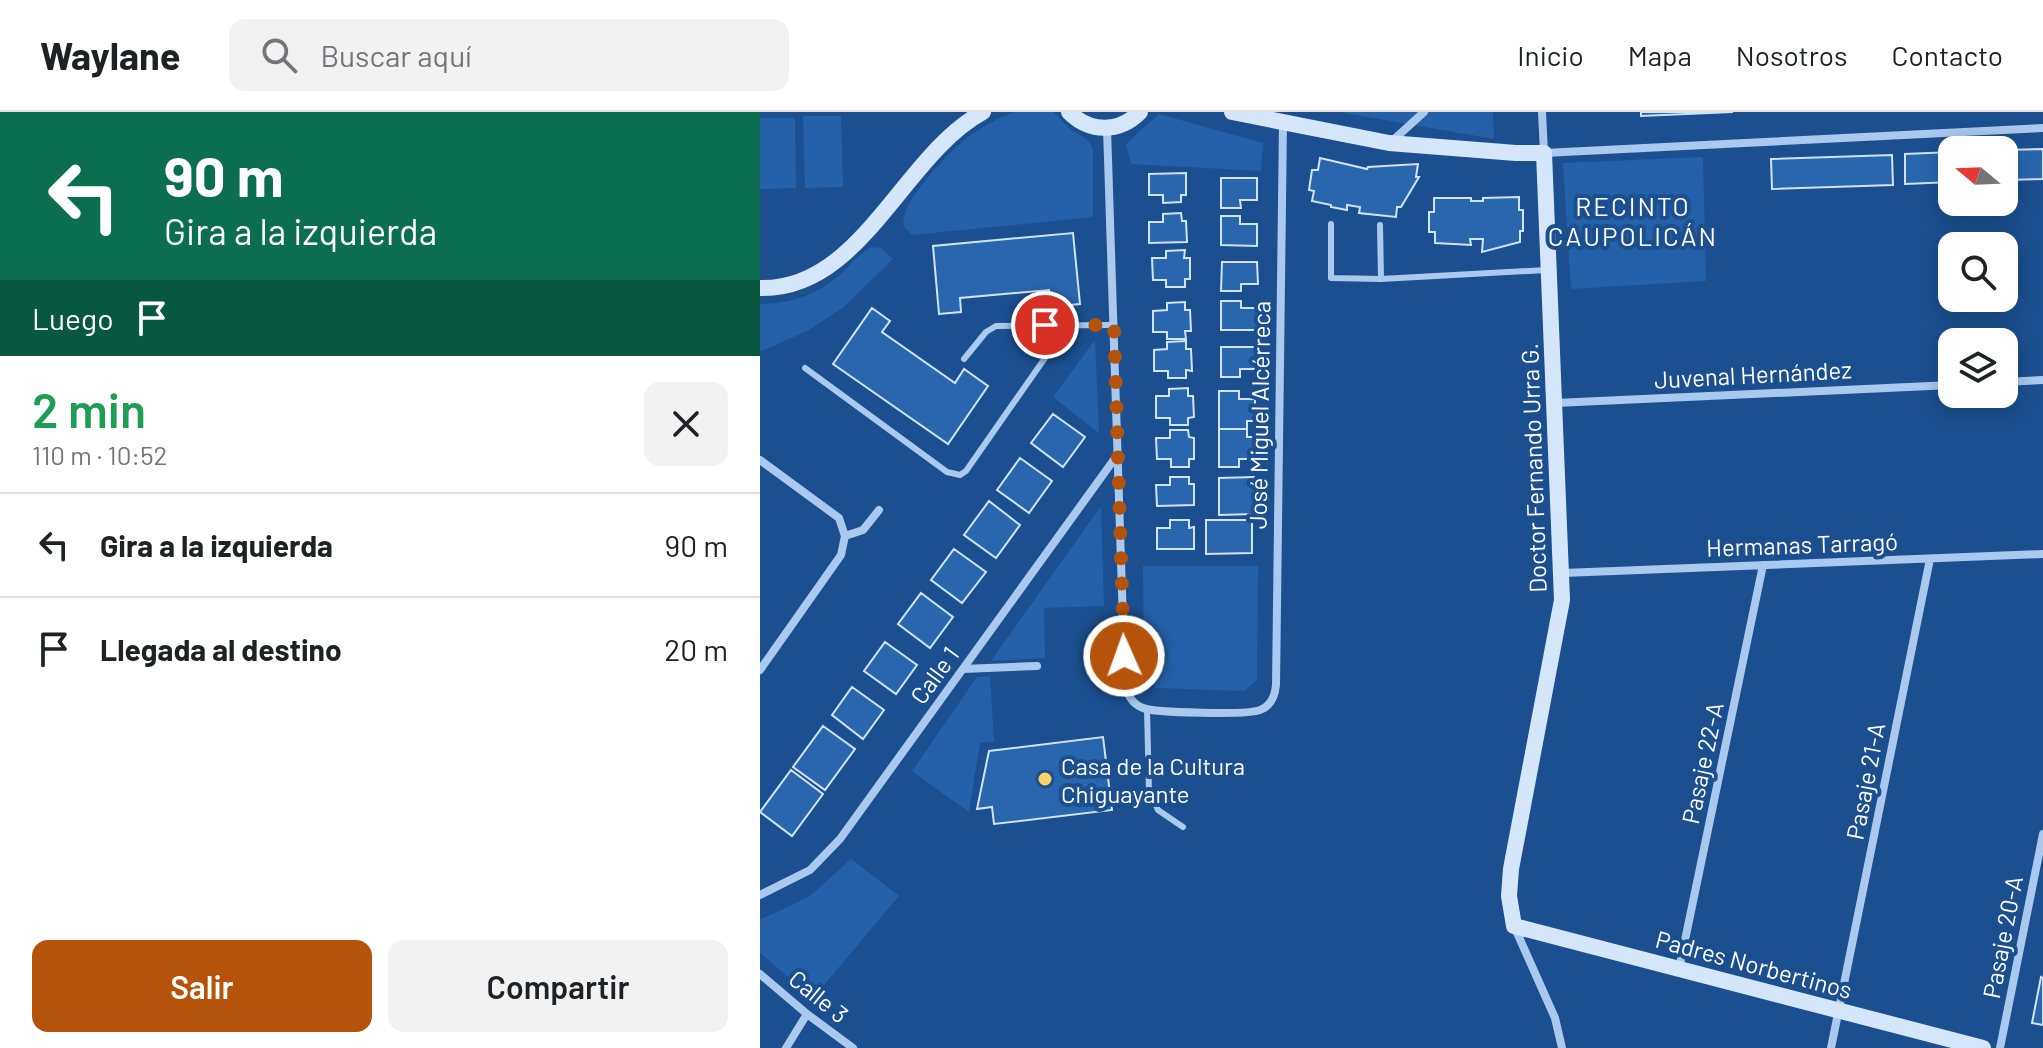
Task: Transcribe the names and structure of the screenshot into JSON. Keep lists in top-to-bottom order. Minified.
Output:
{"streets":{"street":["Juvenal Hernández","José Miguel Alcérreca","Doctor Fernando Urra G.","Hermanas Tarragó","Calle 1","Pasaje 22-A","Pasaje 21-A","Pasaje 20-A","Padres Norbertinos","Calle 3"]},"crossings":[["Juvenal Hernández","Doctor Fernando Urra G."],["Doctor Fernando Urra G.","Hermanas Tarragó"],["Doctor Fernando Urra G.","Padres Norbertinos"],["Hermanas Tarragó","Pasaje 22-A"],["Hermanas Tarragó","Pasaje 21-A"],["Pasaje 22-A","Padres Norbertinos"],["Pasaje 21-A","Padres Norbertinos"]],"districts":["RECINTO CAUPOLICÁN"],"places":["Casa de la Cultura Chiguayante"],"north":"left","page":{"header":"Waylane","search":"Buscar aquí","nav":["Inicio","Mapa","Nosotros","Contacto"],"turn":["90 m","Gira a la izquierda"],"then":"Luego","heading":["2 min","110 m · 10:52"],"list":[{"name":"Gira a la izquierda","value":"90 m"},{"name":"Llegada al destino","value":"20 m"}],"buttons":["Salir","Compartir"]}}
